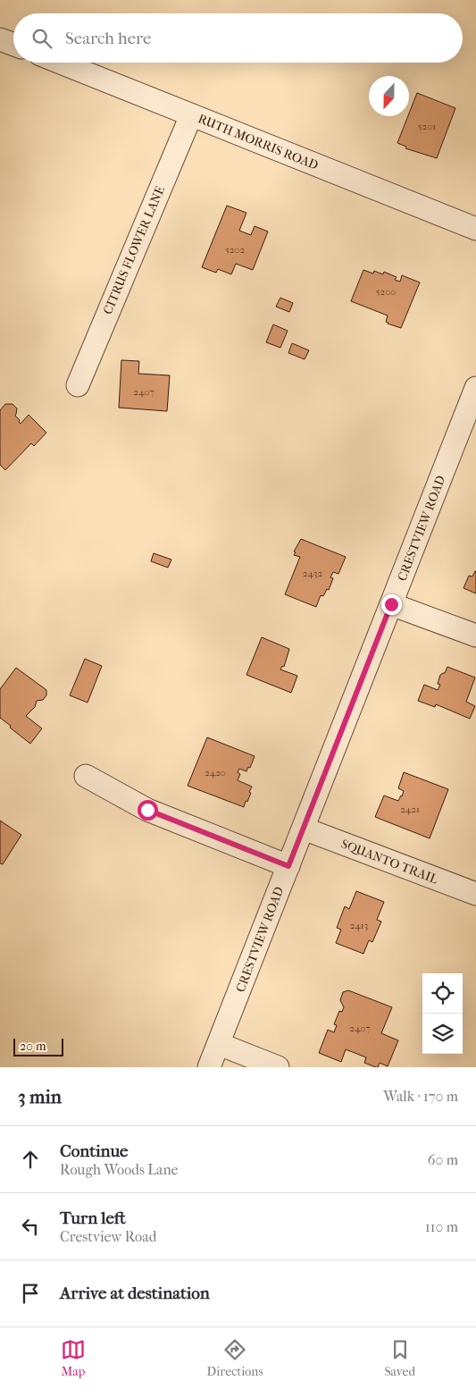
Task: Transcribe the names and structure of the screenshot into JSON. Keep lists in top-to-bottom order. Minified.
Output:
{"streets":{"street":["RUTH MORRIS ROAD","CITRUS FLOWER LANE","CRESTVIEW ROAD","SQUANTO TRAIL"]},"crossings":[["RUTH MORRIS ROAD","CITRUS FLOWER LANE"],["CRESTVIEW ROAD","SQUANTO TRAIL"]],"house_numbers":["5201","5202","5200","2407","2432","2420","2421","2413","2407"],"scale_bar":"20 m","north":"bottom","page":{"search":"Search here","scale":"20 m","heading":["3 min","Walk · 170 m"],"list":[["Continue","Rough Woods Lane","60 m"],["Turn left","Crestview Road","110 m"],"Arrive at destination"],"nav":["Map","Directions","Saved"]}}
